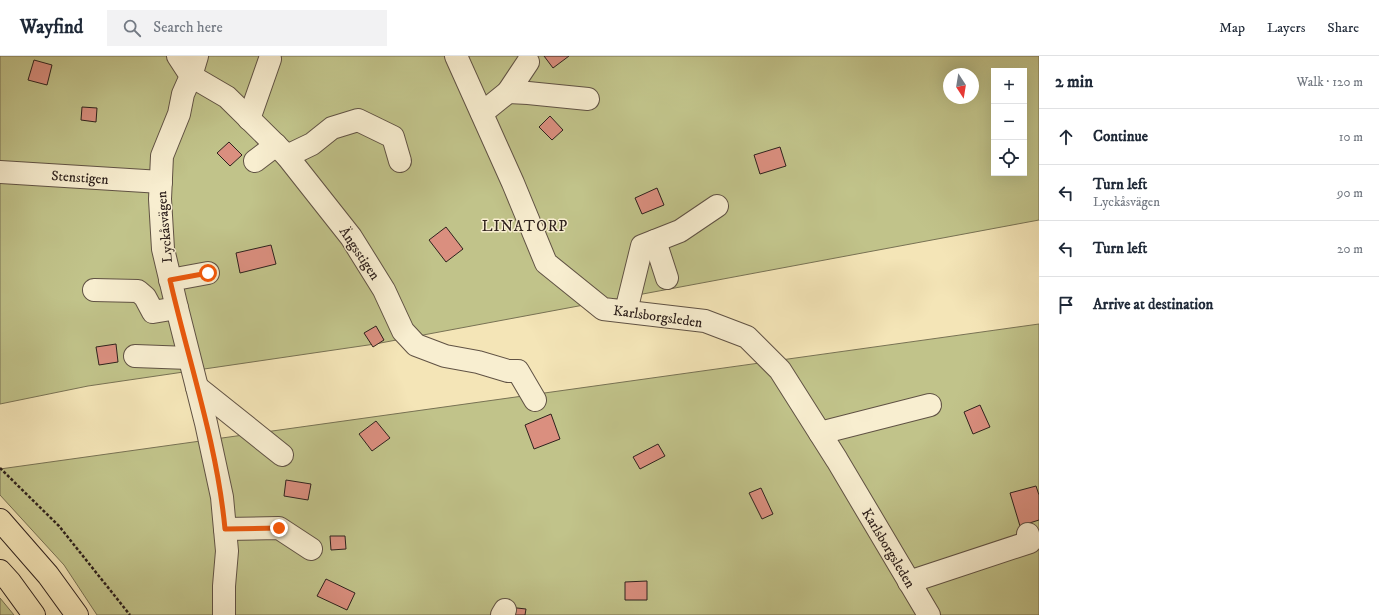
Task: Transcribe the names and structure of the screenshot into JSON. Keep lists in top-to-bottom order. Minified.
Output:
{"streets":{"street":["Stenstigen","Lyckåsvägen","Ängsstigen","Karlsborgsleden"]},"crossings":[["Stenstigen","Lyckåsvägen"],["Lyckåsvägen","Ängsstigen"]],"districts":["LINATORP"],"north":"bottom","page":{"header":"Wayfind","search":"Search here","nav":["Map","Layers","Share"],"heading":["2 min","Walk · 120 m"],"map_buttons":["+","−"],"list":[["Continue","10 m"],["Turn left","Lyckåsvägen","90 m"],["Turn left","20 m"],"Arrive at destination"]}}
